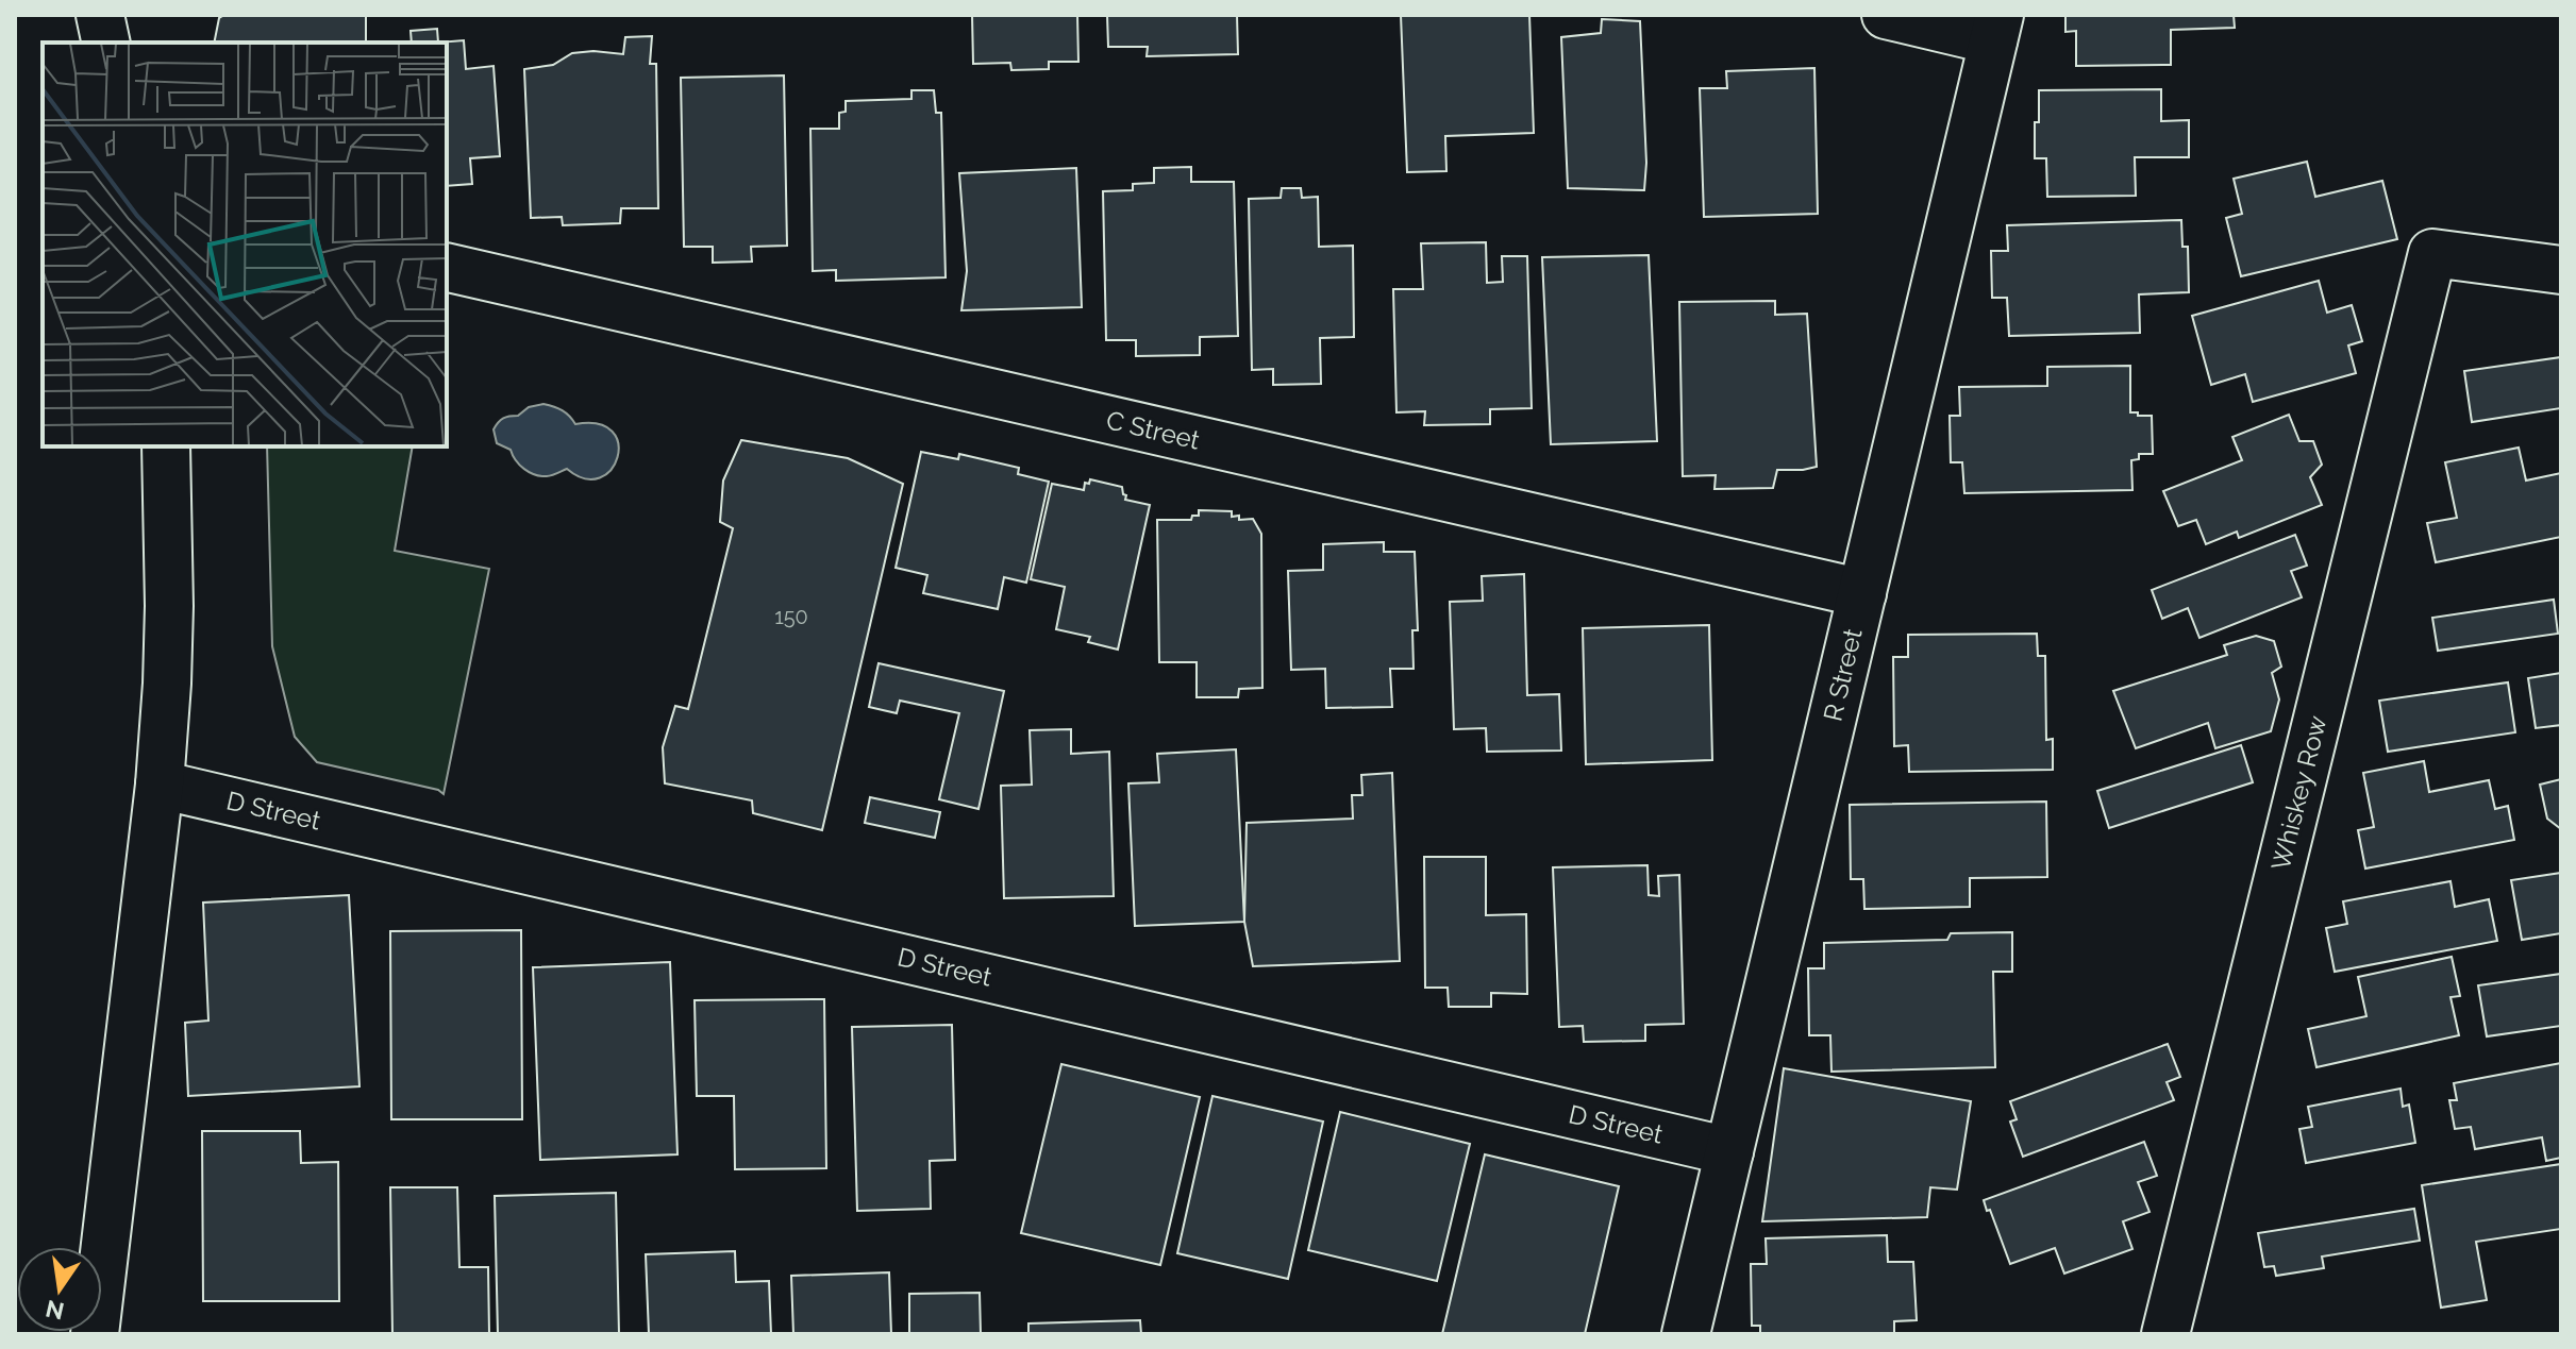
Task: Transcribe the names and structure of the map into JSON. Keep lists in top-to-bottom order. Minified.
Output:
{"streets":{"lane":["C Street","R Street","Whiskey Row","D Street"]},"crossings":[["C Street","R Street"],["R Street","D Street"]],"house_numbers":["150"],"north":"bottom"}
